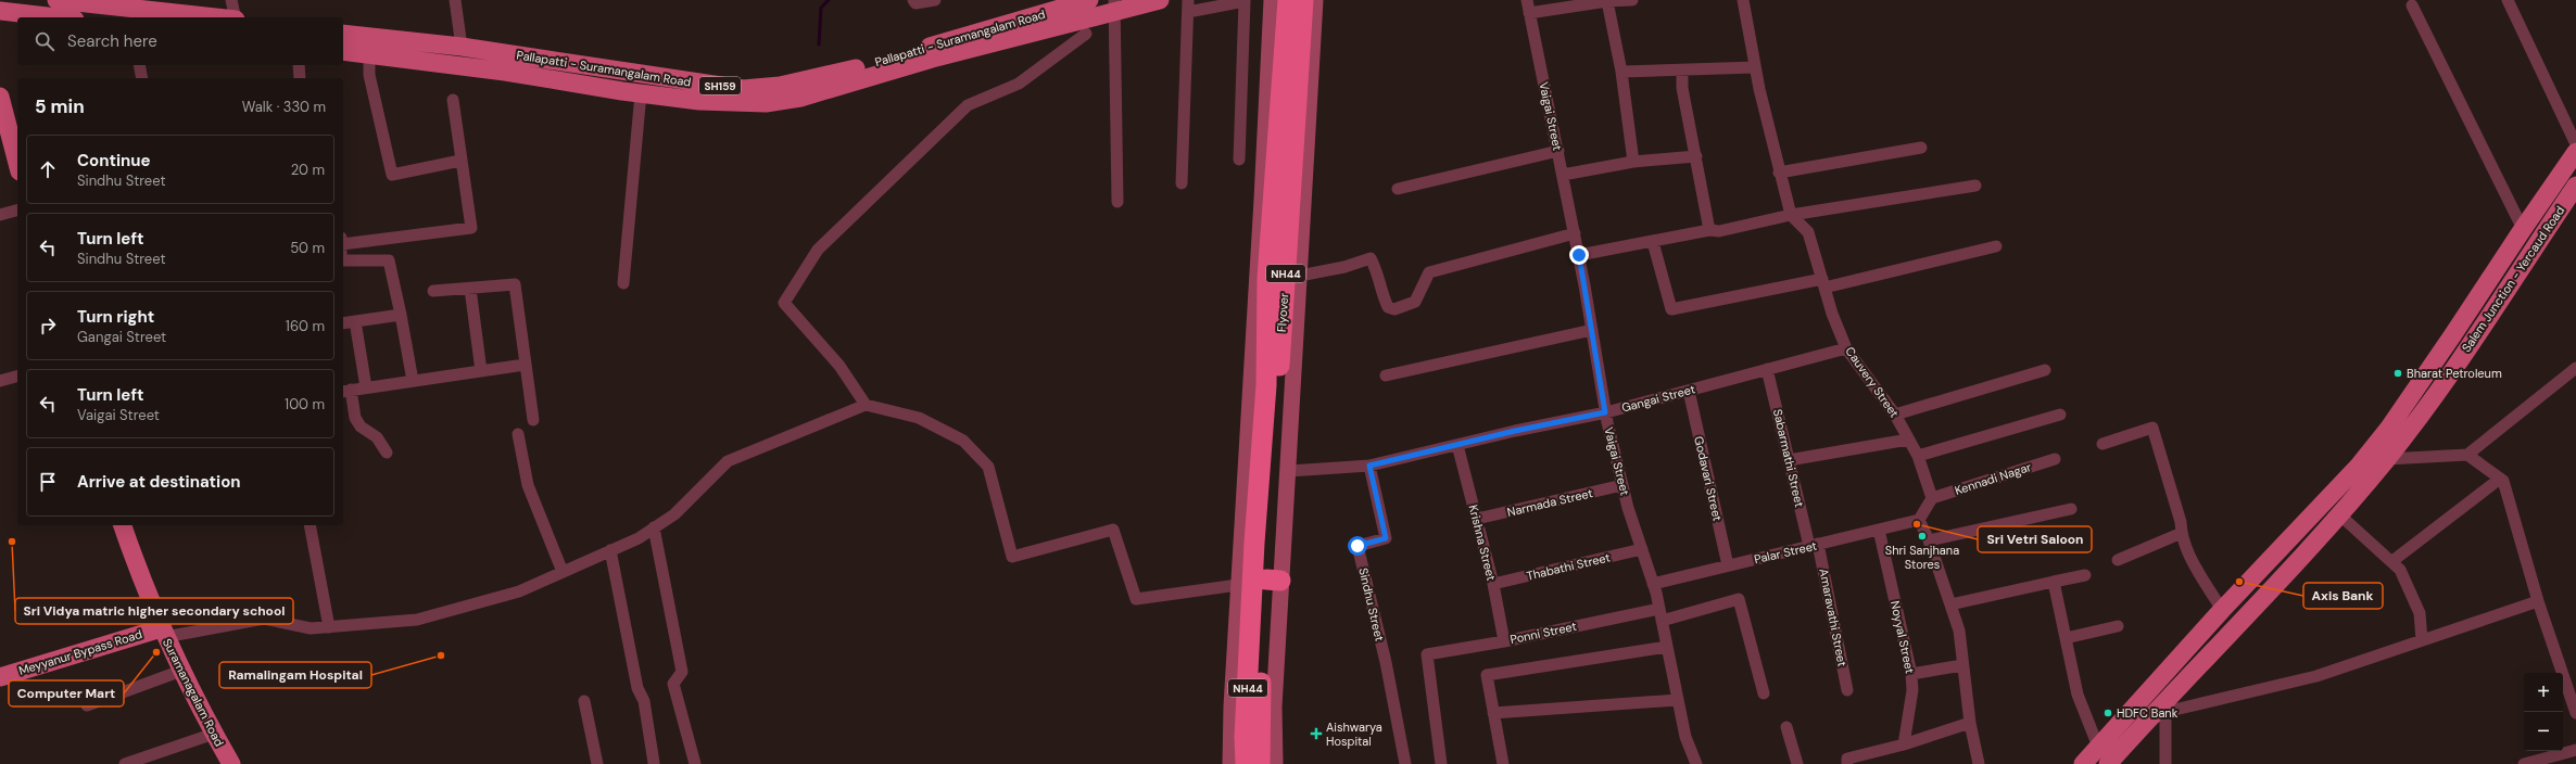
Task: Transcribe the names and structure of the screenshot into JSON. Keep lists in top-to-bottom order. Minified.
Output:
{"streets":{"highway":["NH44","Flyover"],"main road":["Pallapatti - Suramangalam Road","SH159","Salem Junction - Yercaud Road","Meyyanur Bypass Road","Suramanagalam Road"],"street":["Vaigai Street","Cauvery Street","Gangai Street","Sabarmathi Street","Godavari Street","Kennadi Nagar","Narmada Street","Krishna Street","Palar Street","Thabathi Street","Sindhu Street","Amaravathi Street","Ponni Street","Noyyal Street"]},"crossings":[["Vaigai Street","Gangai Street"],["Vaigai Street","Narmada Street"],["Vaigai Street","Palar Street"],["Vaigai Street","Thabathi Street"],["Vaigai Street","Ponni Street"],["NH44","Flyover"],["Cauvery Street","Gangai Street"],["Cauvery Street","Kennadi Nagar"],["Gangai Street","Sabarmathi Street"],["Gangai Street","Godavari Street"],["Gangai Street","Krishna Street"],["Gangai Street","Sindhu Street"],["Sabarmathi Street","Palar Street"],["Sabarmathi Street","Amaravathi Street"],["Godavari Street","Palar Street"],["Narmada Street","Krishna Street"],["Krishna Street","Thabathi Street"],["Krishna Street","Ponni Street"],["Palar Street","Amaravathi Street"],["Palar Street","Noyyal Street"],["Meyyanur Bypass Road","Suramanagalam Road"]],"places":{"other":["Bharat Petroleum","Sri Vetri Saloon","Shri Sanjhana Stores","Sri Vidya matric higher secondary school","Axis Bank","Computer Mart","Ramalingam Hospital","HDFC Bank"],"health":["Aishwarya Hospital"]},"page":{"search":"Search here","heading":["5 min","Walk · 330 m"],"list":[["Continue","Sindhu Street","20 m"],["Turn left","Sindhu Street","50 m"],["Turn right","Gangai Street","160 m"],["Turn left","Vaigai Street","100 m"],"Arrive at destination"],"map_buttons":["+","−"]}}
